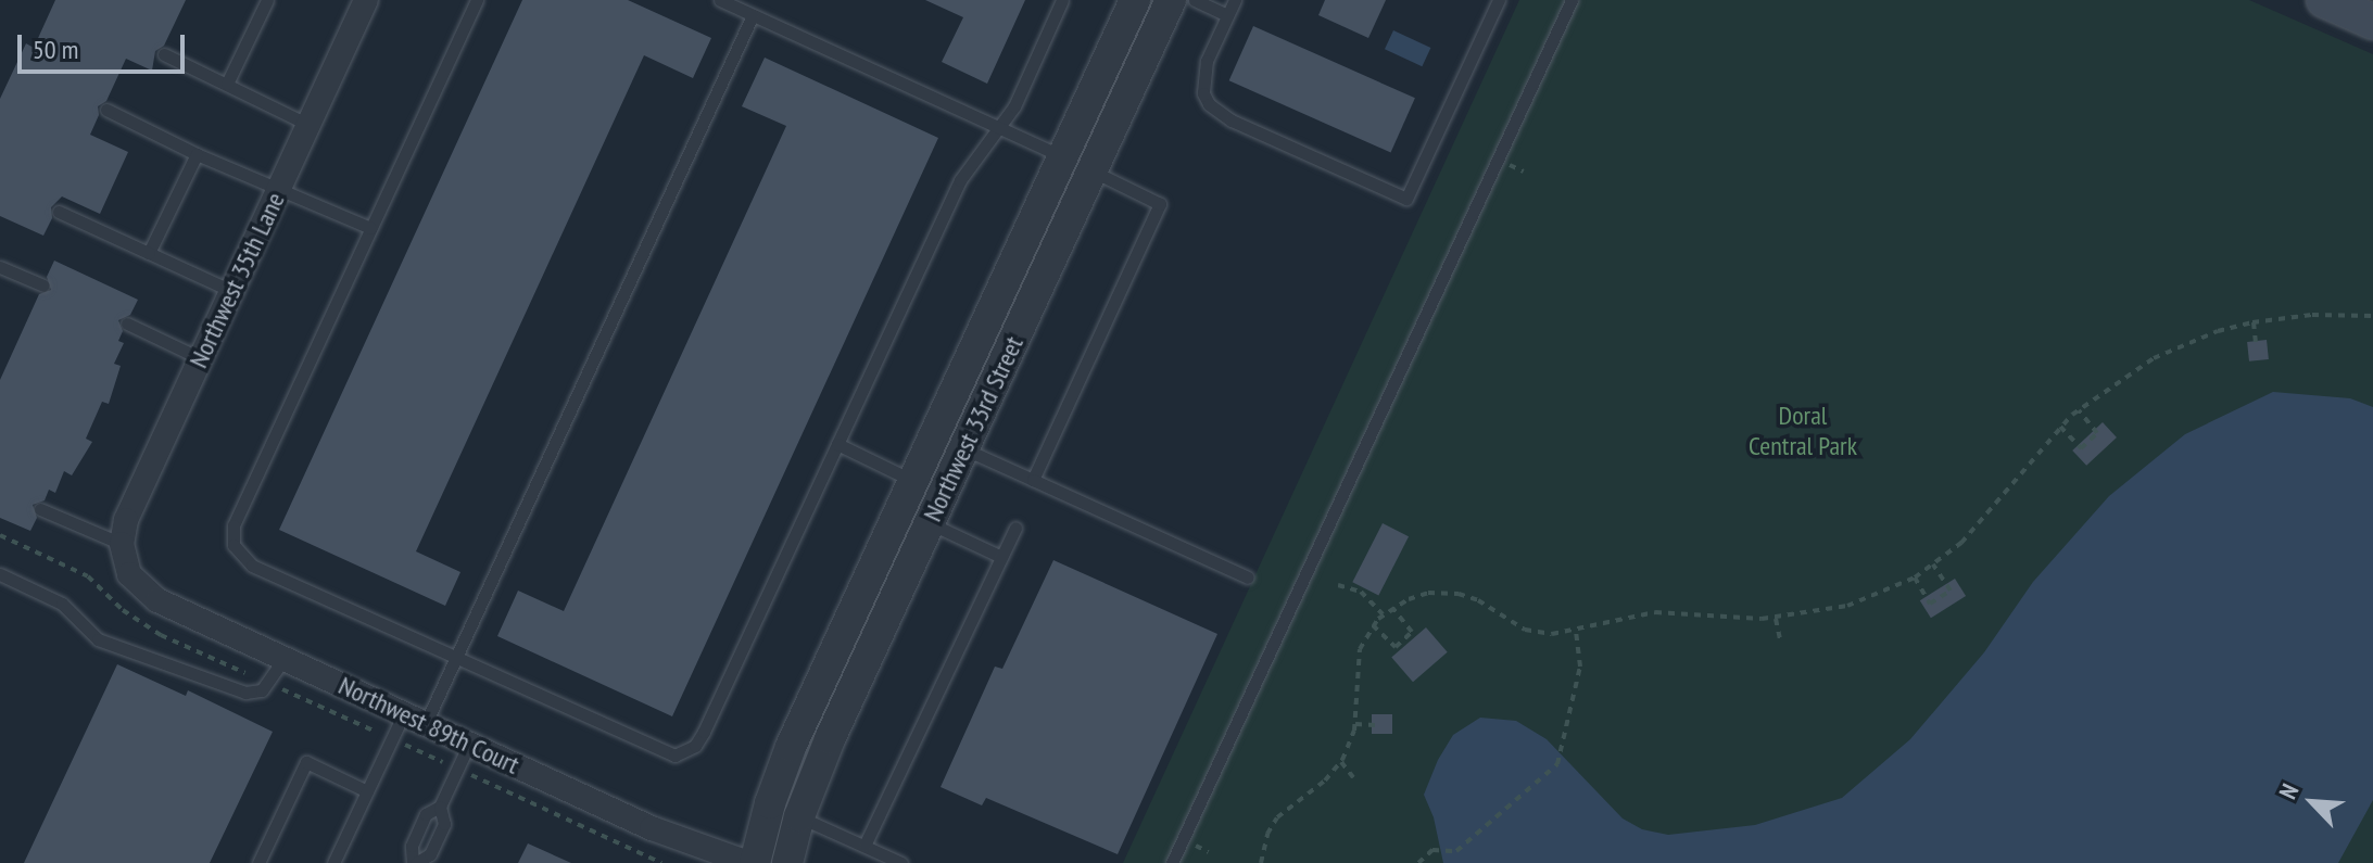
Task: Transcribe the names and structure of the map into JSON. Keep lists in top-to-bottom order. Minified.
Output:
{"streets":{"street":["Northwest 35th Lane","Northwest 33rd Street","Northwest 89th Court"]},"crossings":[["Northwest 35th Lane","Northwest 89th Court"],["Northwest 33rd Street","Northwest 89th Court"]],"parks":["Doral Central Park"],"scale_bar":"50 m","north":"top left"}
